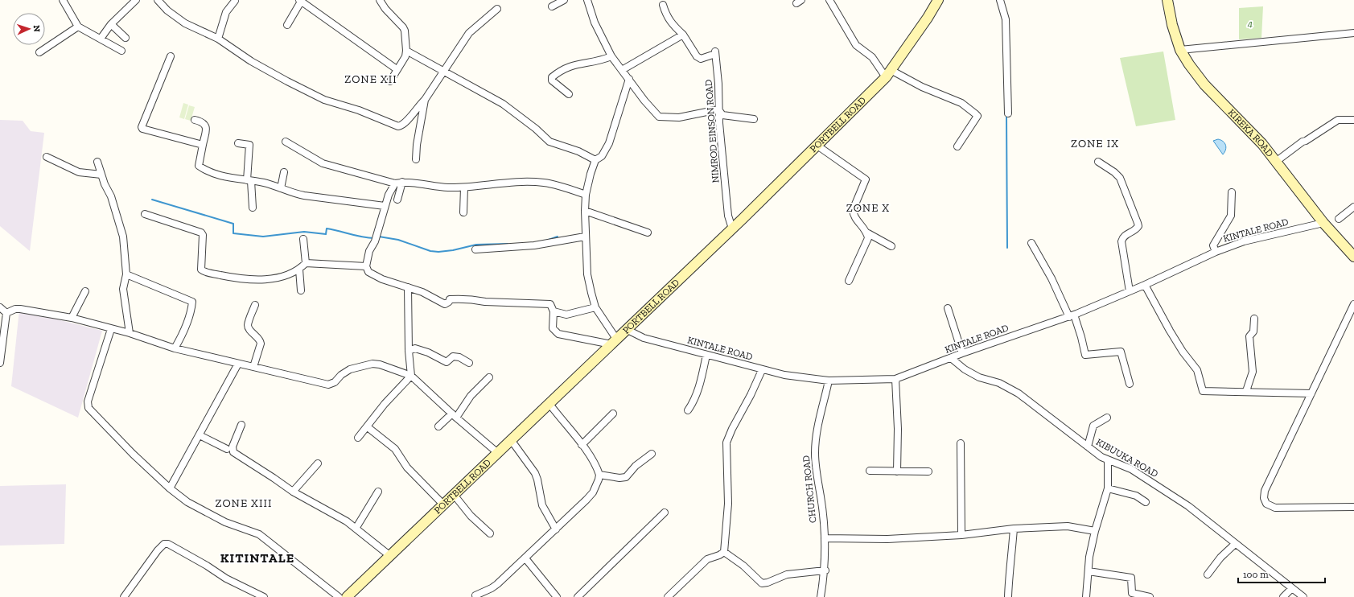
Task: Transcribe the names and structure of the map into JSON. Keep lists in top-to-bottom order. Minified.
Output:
{"streets":{"main road":["PORTBELL ROAD","KIREKA ROAD"],"street":["NIMROD EINSON ROAD","KINTALE ROAD","KIBUUKA ROAD","CHURCH ROAD"]},"crossings":[["PORTBELL ROAD","NIMROD EINSON ROAD"],["PORTBELL ROAD","KINTALE ROAD"],["KIREKA ROAD","KINTALE ROAD"],["KINTALE ROAD","KIBUUKA ROAD"],["KINTALE ROAD","CHURCH ROAD"]],"districts":["ZONE XII","ZONE IX","ZONE X","ZONE XIII","KITINTALE"],"parks":["4"],"scale_bar":"100 m","north":"right"}
